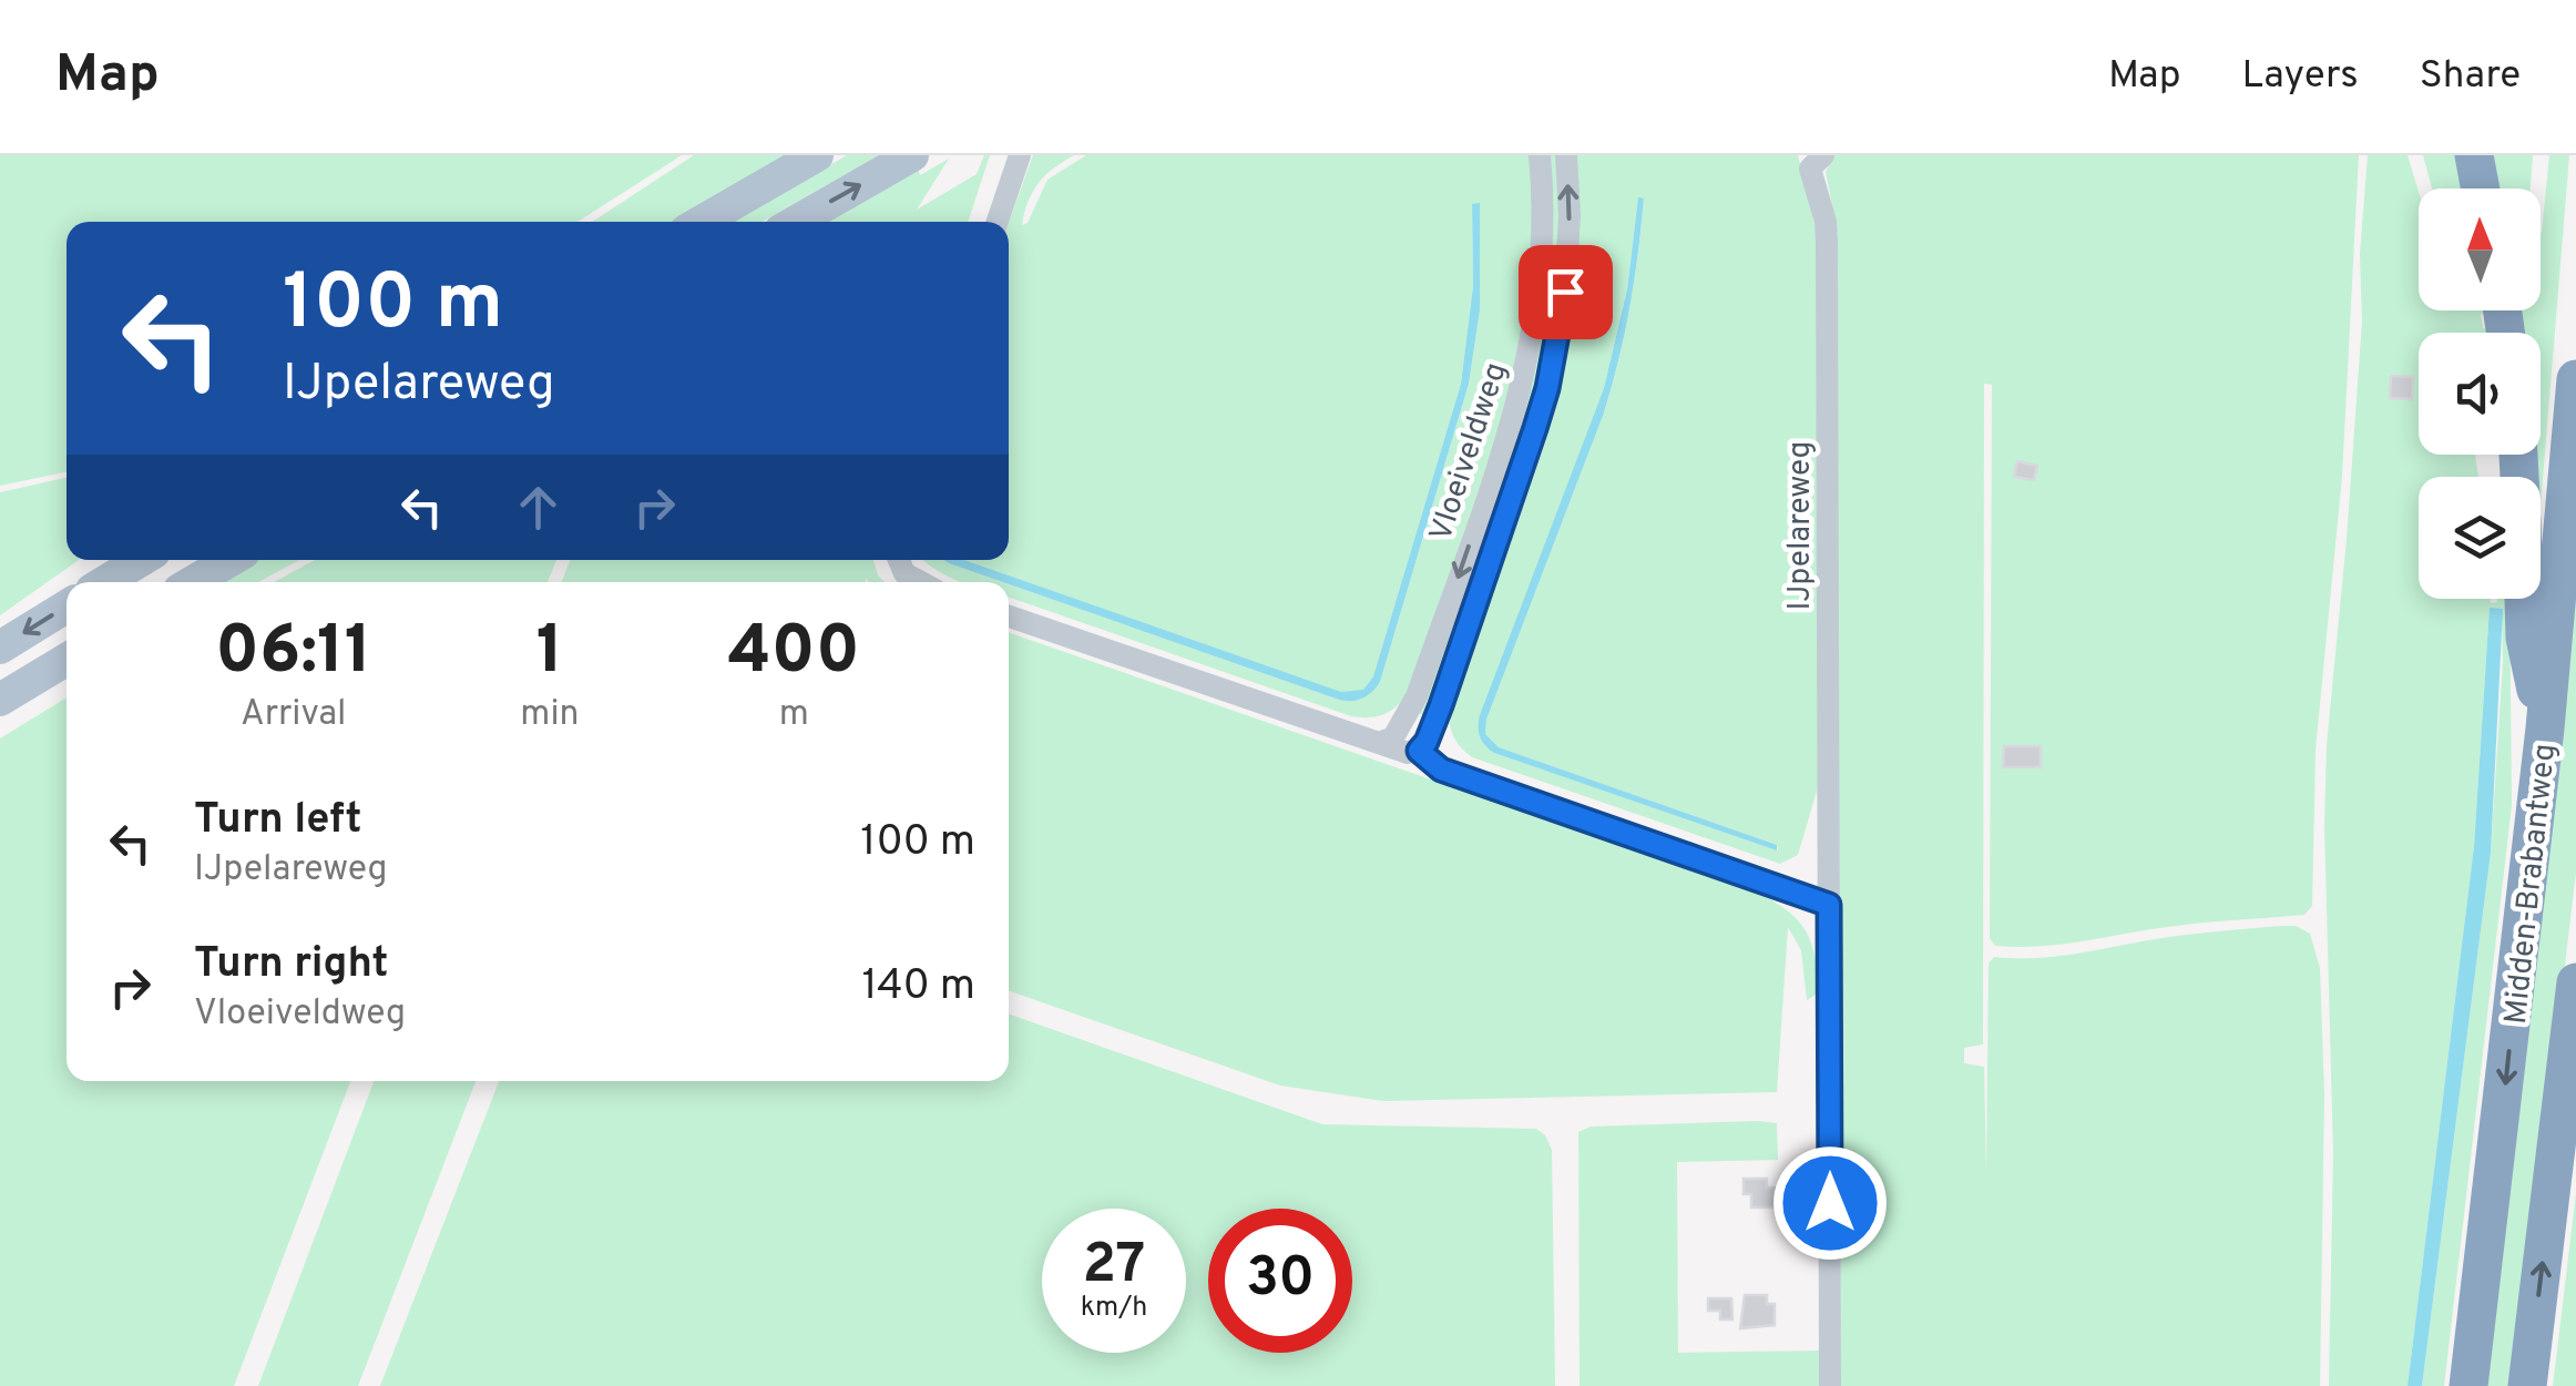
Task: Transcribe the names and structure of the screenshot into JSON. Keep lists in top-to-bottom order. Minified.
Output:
{"streets":{"highway":["Midden-Brabantweg"],"street":["Vloeiveldweg","IJpelareweg"]},"north":"top","page":{"header":"Map","nav":["Map","Layers","Share"],"turn":["100 m","IJpelareweg"],"eta":["06:11","Arrival","1","min","400","m"],"list":[{"name":"Turn left","note":"IJpelareweg","value":"100 m"},{"name":"Turn right","note":"Vloeiveldweg","value":"140 m"}],"speed":"27 km/h","limit":"30"}}
